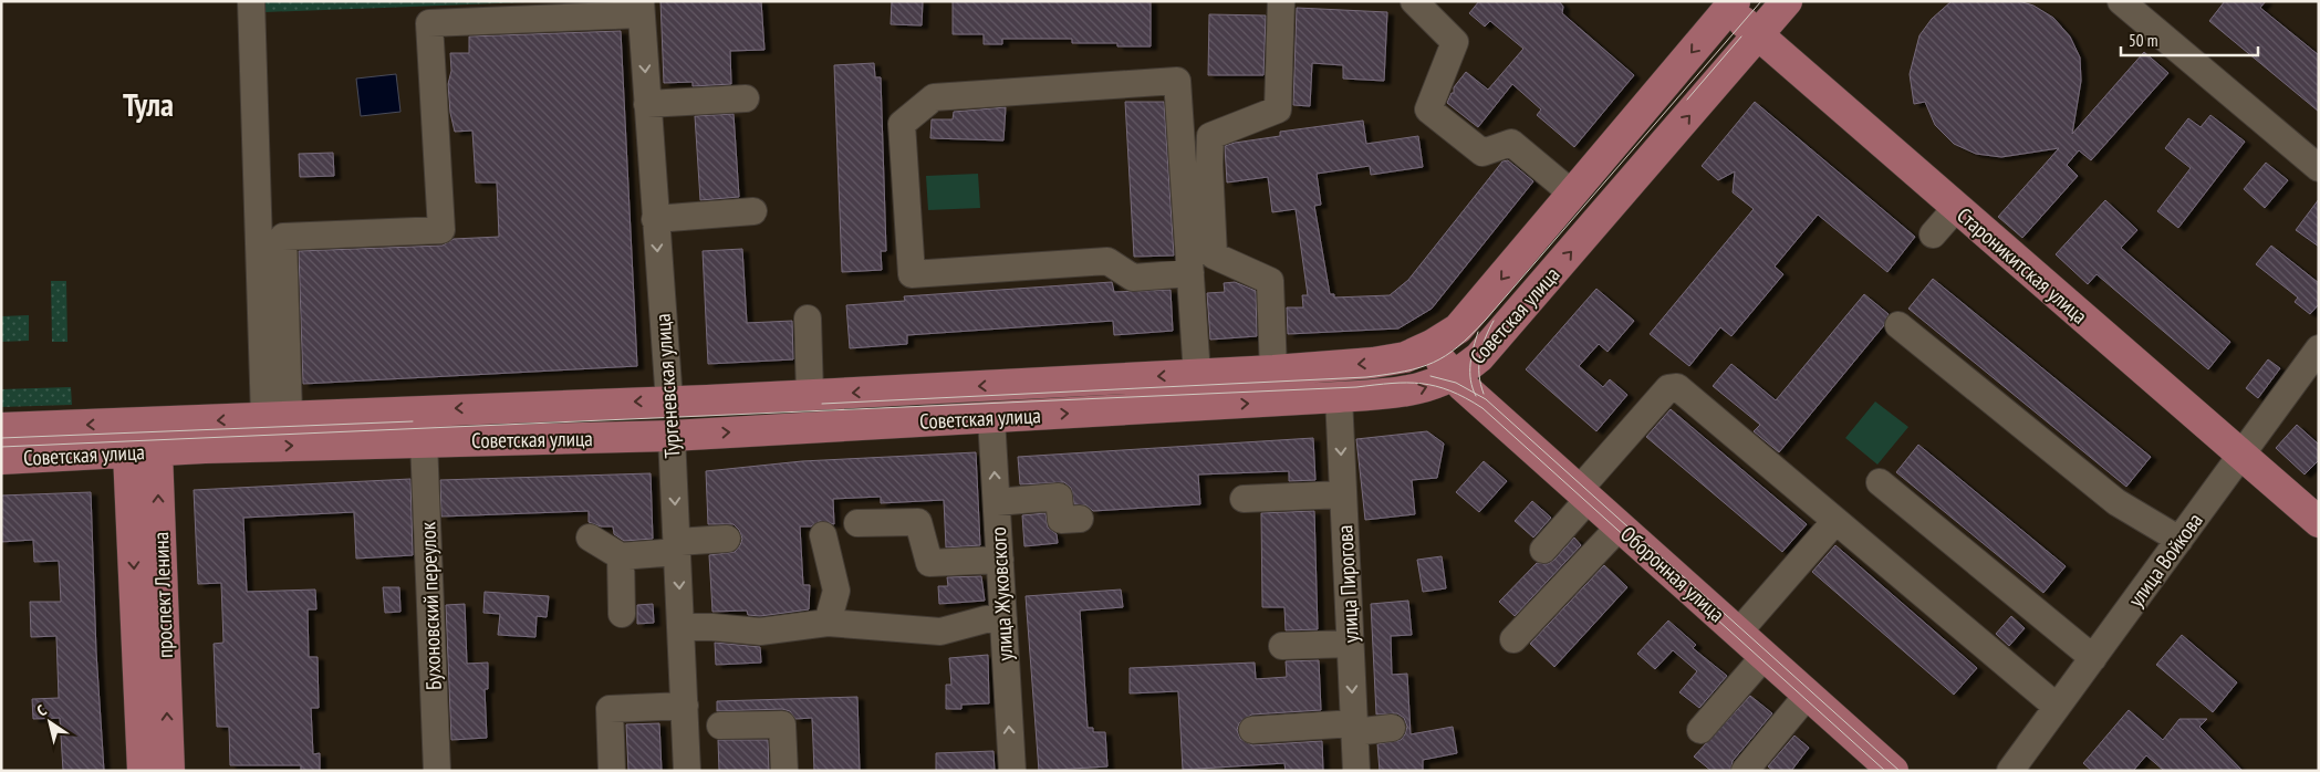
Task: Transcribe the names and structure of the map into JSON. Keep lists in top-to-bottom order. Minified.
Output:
{"streets":{"main road":["Староникитская улица","Советская улица","Тургеневская улица","Оборонная улица","проспект Ленина"],"street":["улица Войкова","улица Пирогова","улица Жуковского","Бухоновский переулок"]},"crossings":[["Староникитская улица","Советская улица"],["Староникитская улица","улица Войкова"],["Советская улица","Тургеневская улица"],["Советская улица","Оборонная улица"],["Советская улица","улица Пирогова"],["Советская улица","улица Жуковского"],["Советская улица","проспект Ленина"],["Советская улица","Бухоновский переулок"]],"one_way":["улица Пирогова","улица Жуковского"],"districts":["Тула"],"scale_bar":"50 m","north":"top left"}
